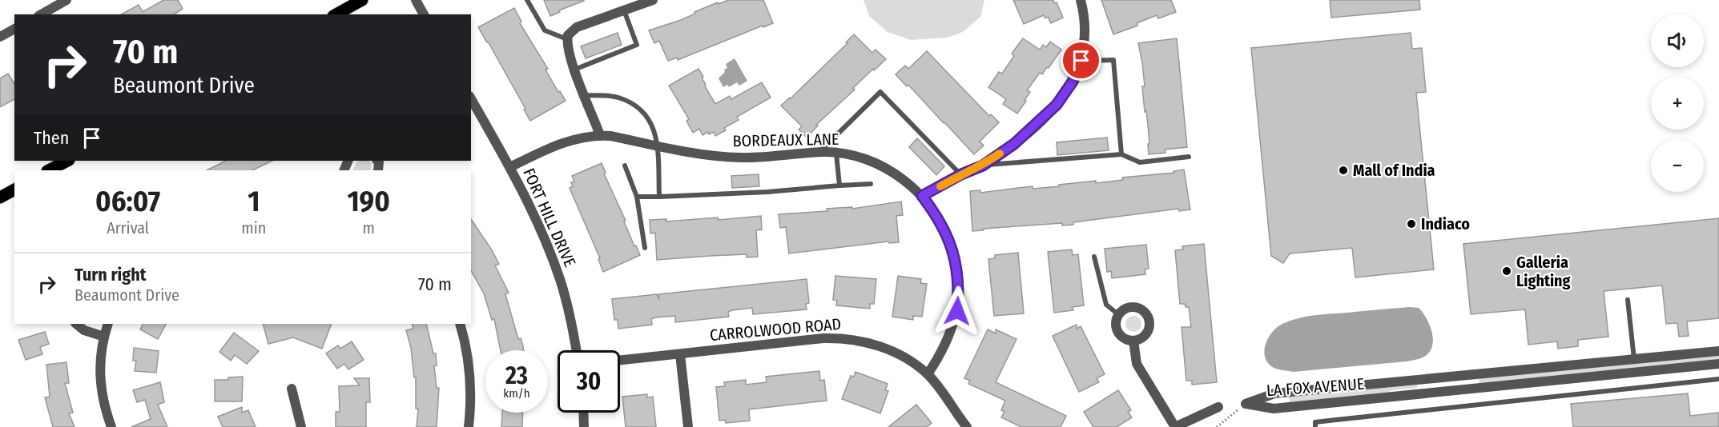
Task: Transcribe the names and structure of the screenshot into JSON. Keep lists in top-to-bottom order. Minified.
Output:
{"streets":{"street":["BORDEAUX LANE","FORT HILL DRIVE","CARROLWOOD ROAD","LA FOX AVENUE"]},"crossings":[["BORDEAUX LANE","FORT HILL DRIVE"],["BORDEAUX LANE","CARROLWOOD ROAD"]],"places":["Mall of India","Indiaco","Galleria Lighting"],"page":{"map_buttons":["+","−"],"turn":["70 m","Beaumont Drive"],"then":"Then","eta":["06:07","Arrival","1","min","190","m"],"list":[{"name":"Turn right","note":"Beaumont Drive","value":"70 m"}],"speed":"23 km/h","limit":"30"}}
